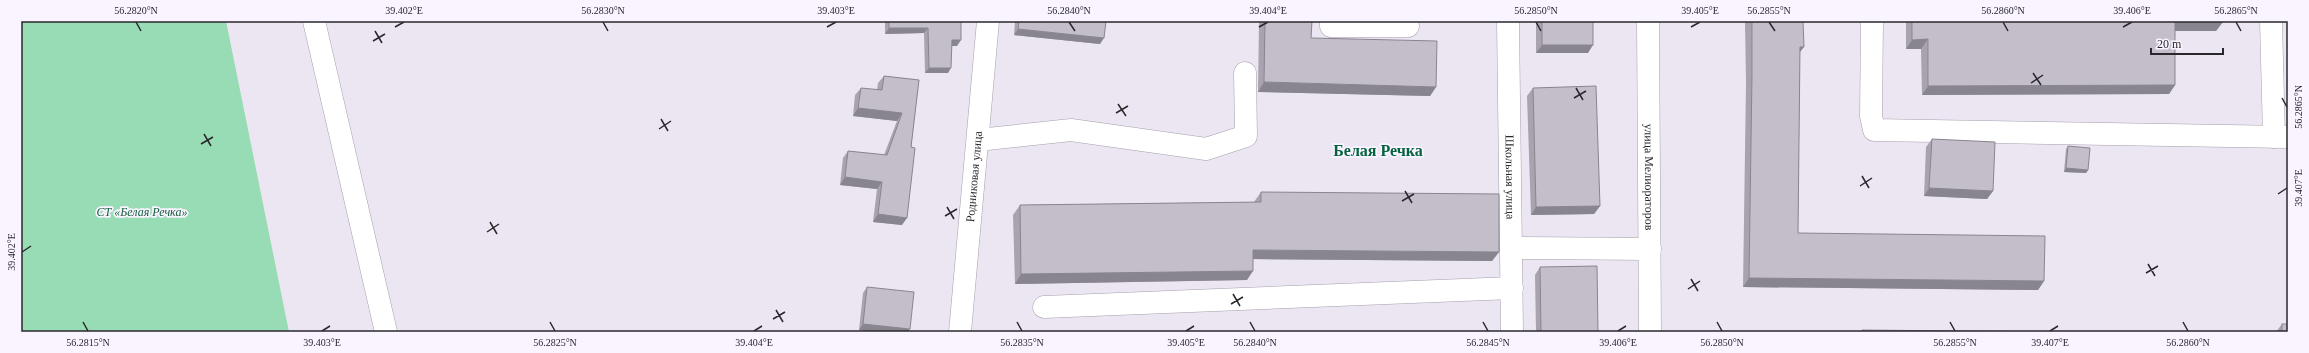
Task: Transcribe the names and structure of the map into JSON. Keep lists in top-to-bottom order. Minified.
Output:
{"streets":{"street":["улица Мелиораторов","Родниковая улица","Школьная улица"]},"districts":["Белая Речка"],"parks":["СТ «Белая Речка»"],"scale_bar":"20 m","coordinates":["56.2820°N","39.402°E","56.2830°N","39.403°E","56.2840°N","39.404°E","56.2850°N","39.405°E","56.2855°N","56.2860°N","39.406°E","56.2865°N","39.407°E","56.2815°N","56.2825°N","56.2835°N","56.2845°N"]}
